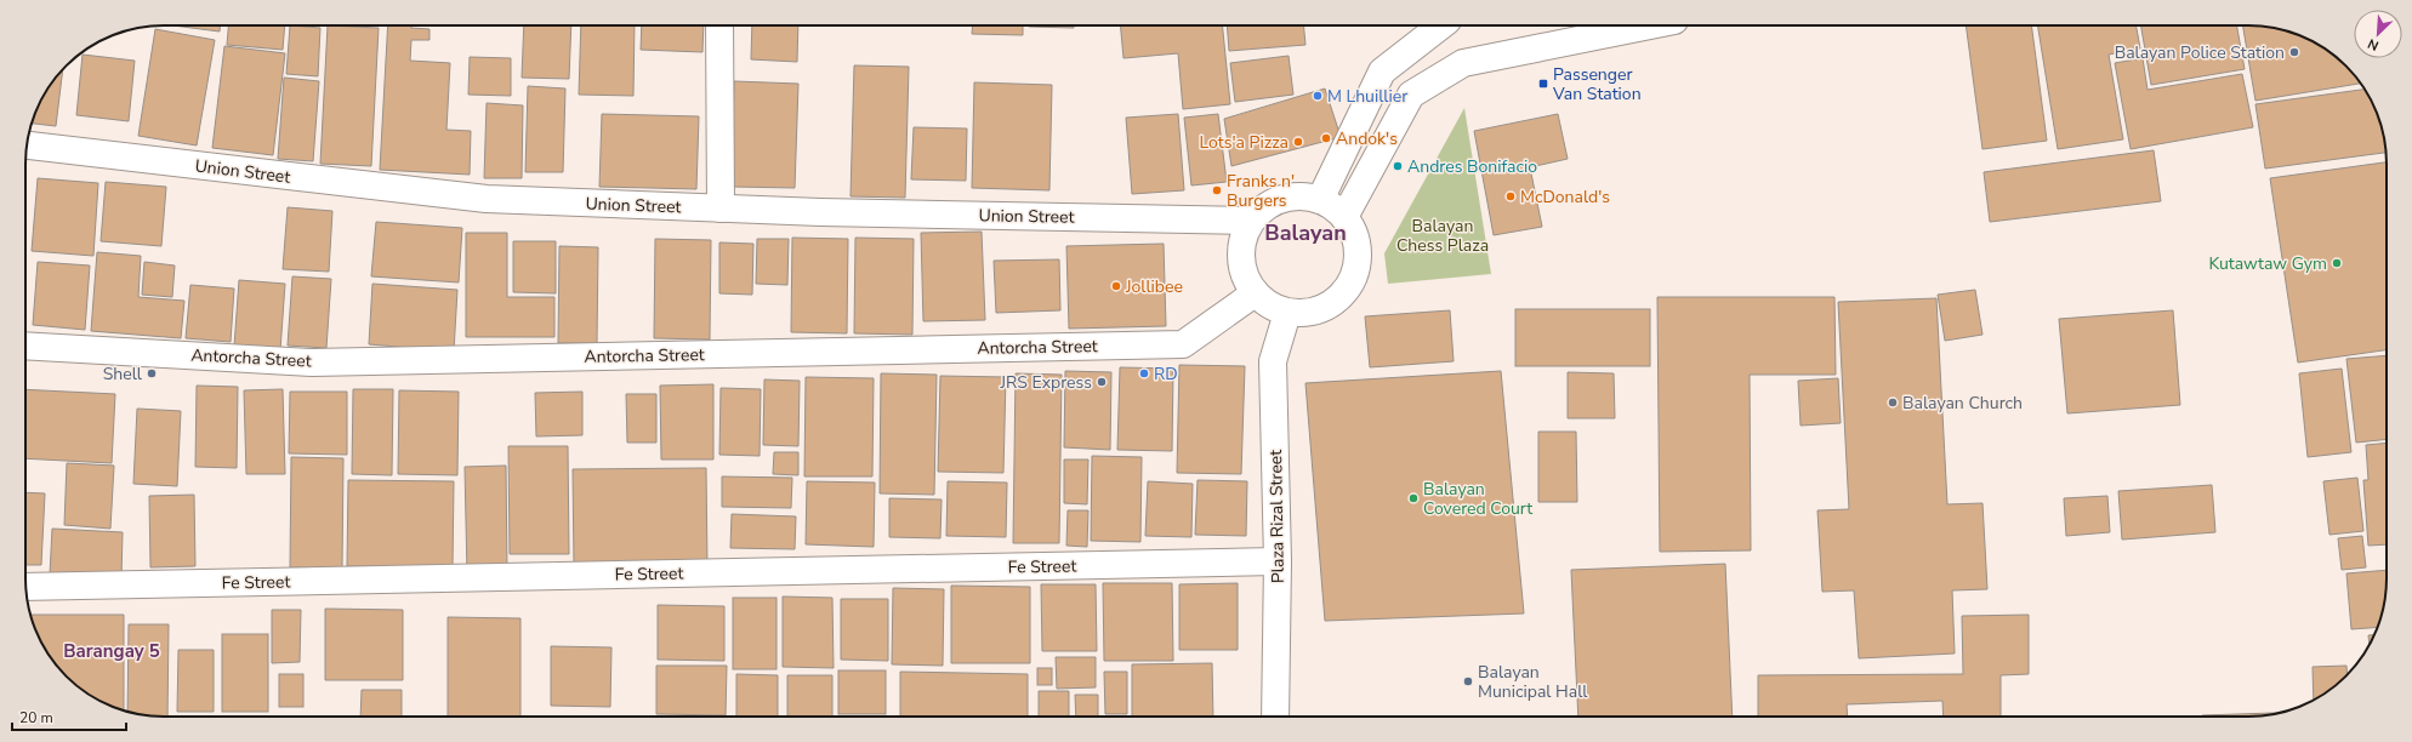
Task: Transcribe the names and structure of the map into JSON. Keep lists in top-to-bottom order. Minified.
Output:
{"streets":{"street":["Union Street","Antorcha Street","Plaza Rizal Street","Fe Street"]},"crossings":[["Union Street","Antorcha Street"],["Union Street","Plaza Rizal Street"],["Antorcha Street","Plaza Rizal Street"],["Plaza Rizal Street","Fe Street"]],"districts":["Balayan","Barangay 5"],"parks":["Balayan Chess Plaza"],"places":{"other":["Balayan Police Station","M Lhuillier","Andok's","Lots'a Pizza","Andres Bonifacio","Franks n' Burgers","McDonald's","Kutawtaw Gym","Jollibee","Shell","RD","JRS Express","Balayan Church","Balayan Covered Court","Balayan Municipal Hall"],"transit":["Passenger Van Station"]},"scale_bar":"20 m","north":"bottom left"}
